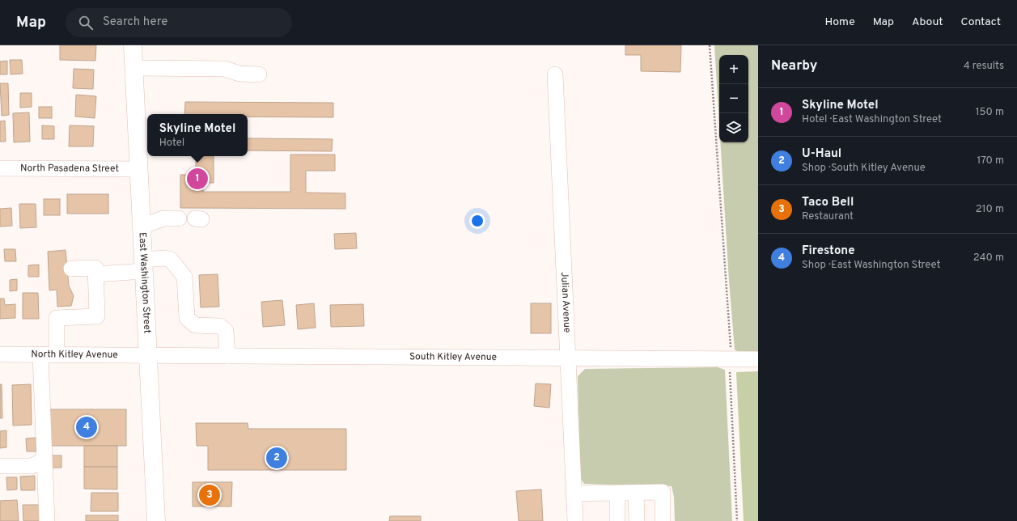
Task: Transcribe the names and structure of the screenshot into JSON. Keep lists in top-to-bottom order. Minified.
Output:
{"streets":{"main road":["East Washington Street"],"street":["North Pasadena Street","Julian Avenue","North Kitley Avenue","South Kitley Avenue"]},"crossings":[["North Pasadena Street","East Washington Street"],["East Washington Street","North Kitley Avenue"],["East Washington Street","South Kitley Avenue"],["Julian Avenue","South Kitley Avenue"],["North Kitley Avenue","South Kitley Avenue"]],"page":{"header":"Map","search":"Search here","nav":["Home","Map","About","Contact"],"heading":["Nearby","4 results"],"map_buttons":["+","−"],"list":[{"mark":"1","name":"Skyline Motel","note":"Hotel · East Washington Street","value":"150 m"},{"mark":"2","name":"U-Haul","note":"Shop · South Kitley Avenue","value":"170 m"},{"mark":"3","name":"Taco Bell","note":"Restaurant","value":"210 m"},{"mark":"4","name":"Firestone","note":"Shop · East Washington Street","value":"240 m"}],"popup":["Skyline Motel","Hotel"],"pins":["1","4","2","3"]}}
